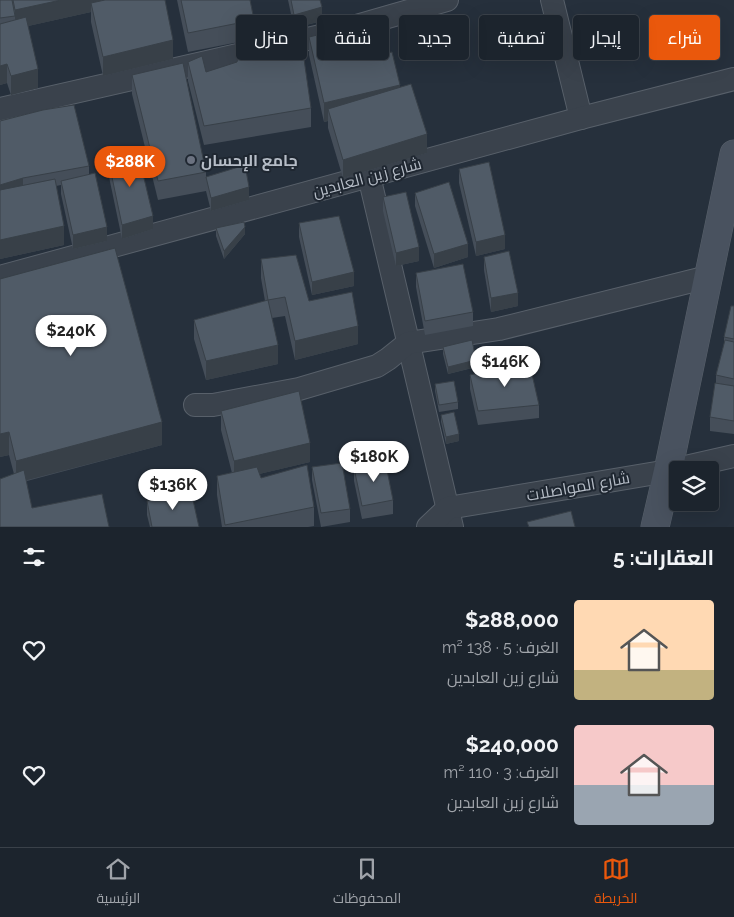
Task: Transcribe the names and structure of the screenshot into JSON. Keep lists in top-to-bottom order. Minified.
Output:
{"streets":{"street":["شارع زين العابدين","شارع المواصلات"]},"places":["جامع الإحسان"],"page":{"chip":["شراء","إيجار","تصفية","جديد","شقة","منزل"],"price":["$288K","$240K","$146K","$180K","$136K"],"heading":"العقارات: 5","list":[{"name":"$288,000","note":"الغرف: 5 · 138 m² · شارع زين العابدين"},{"name":"$240,000","note":"الغرف: 3 · 110 m² · شارع زين العابدين"}],"tabs":["الخريطة","المحفوظات","الرئيسية"]}}
